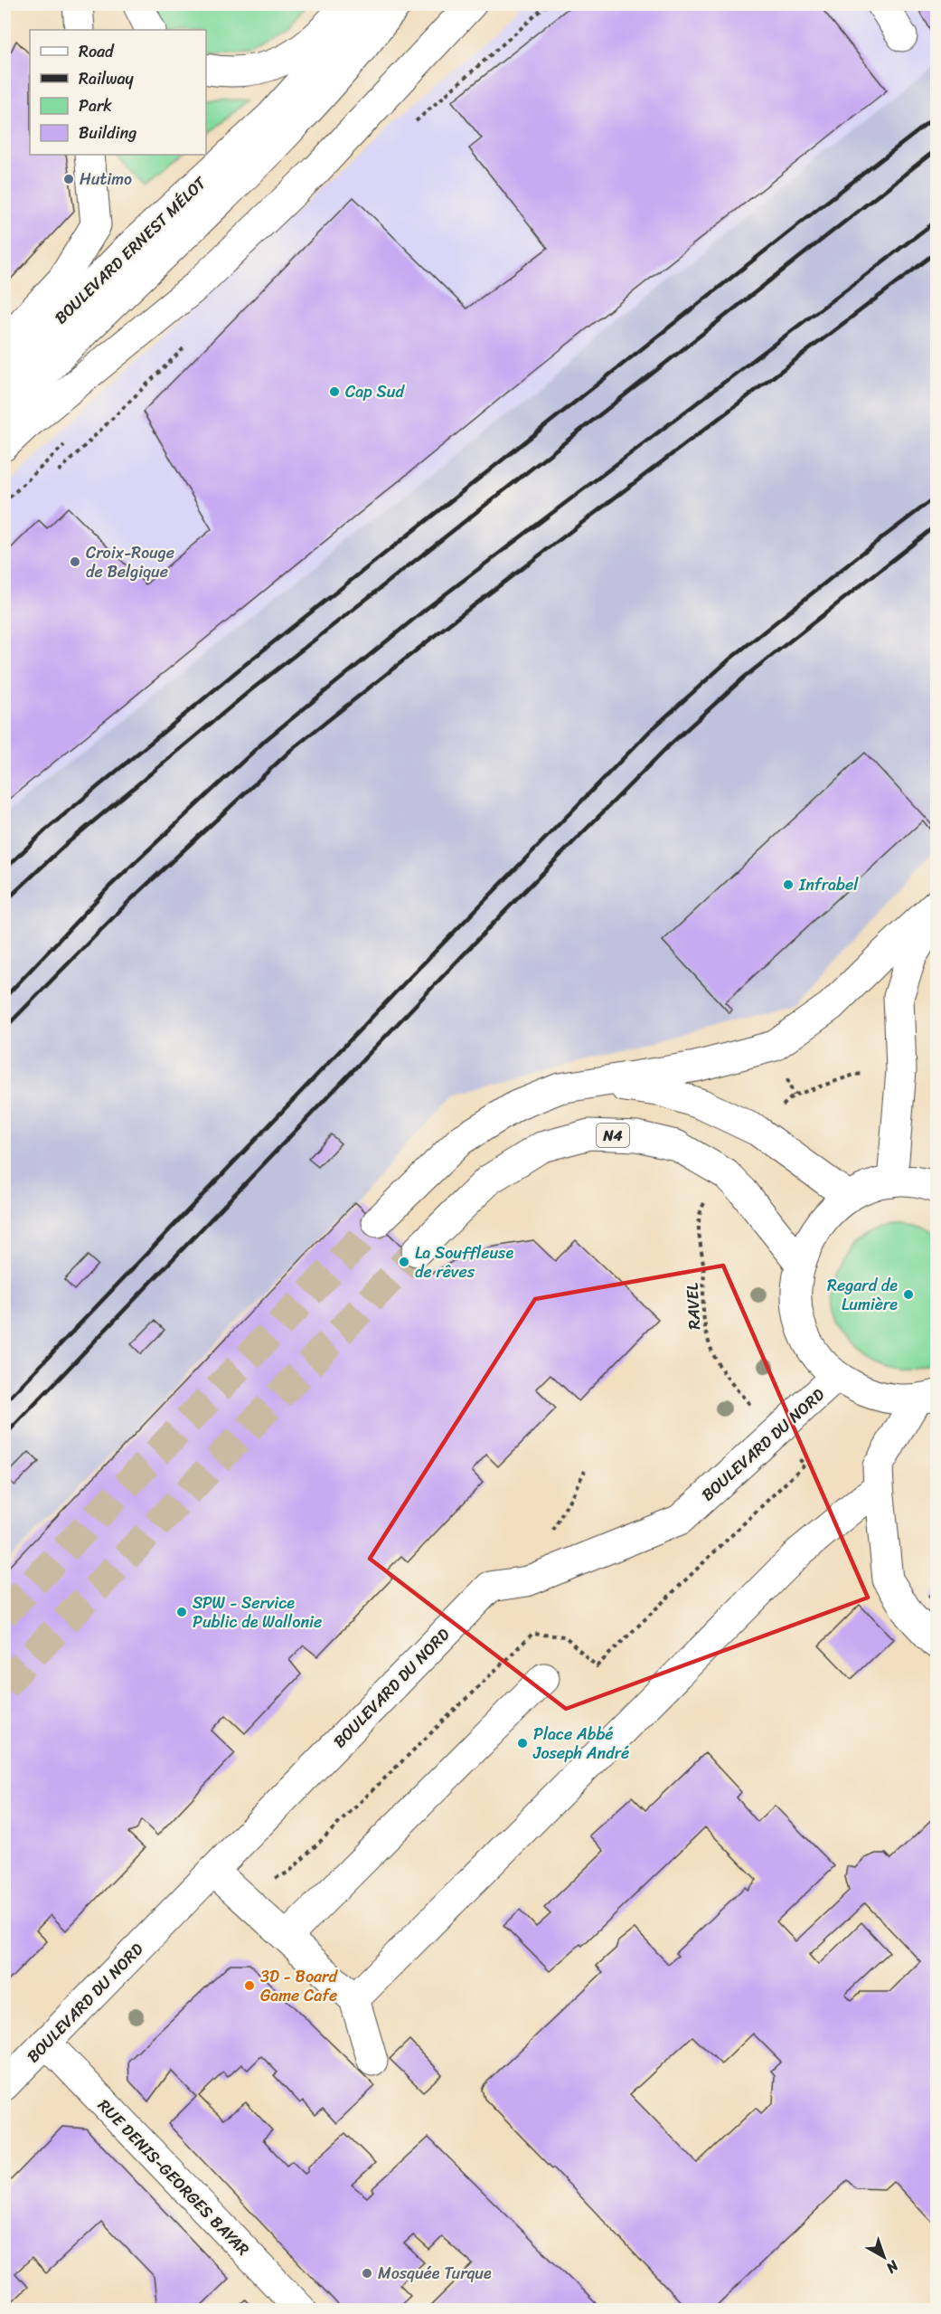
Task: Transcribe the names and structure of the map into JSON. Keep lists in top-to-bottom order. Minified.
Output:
{"streets":{"main road":["BOULEVARD ERNEST MÉLOT","N4","BOULEVARD DU NORD","RUE DENIS-GEORGES BAYAR"],"path":["RAVEL"]},"crossings":[["BOULEVARD DU NORD","RUE DENIS-GEORGES BAYAR"]],"places":["Hutimo","Cap Sud","Croix-Rouge de Belgique","Infrabel","La Souffleuse de rêves","Regard de Lumière","SPW - Service Public de Wallonie","Place Abbé Joseph André","3D - Board Game Cafe","Mosquée Turque"],"legend":["Road","Railway","Park","Building"],"north":"bottom right"}
